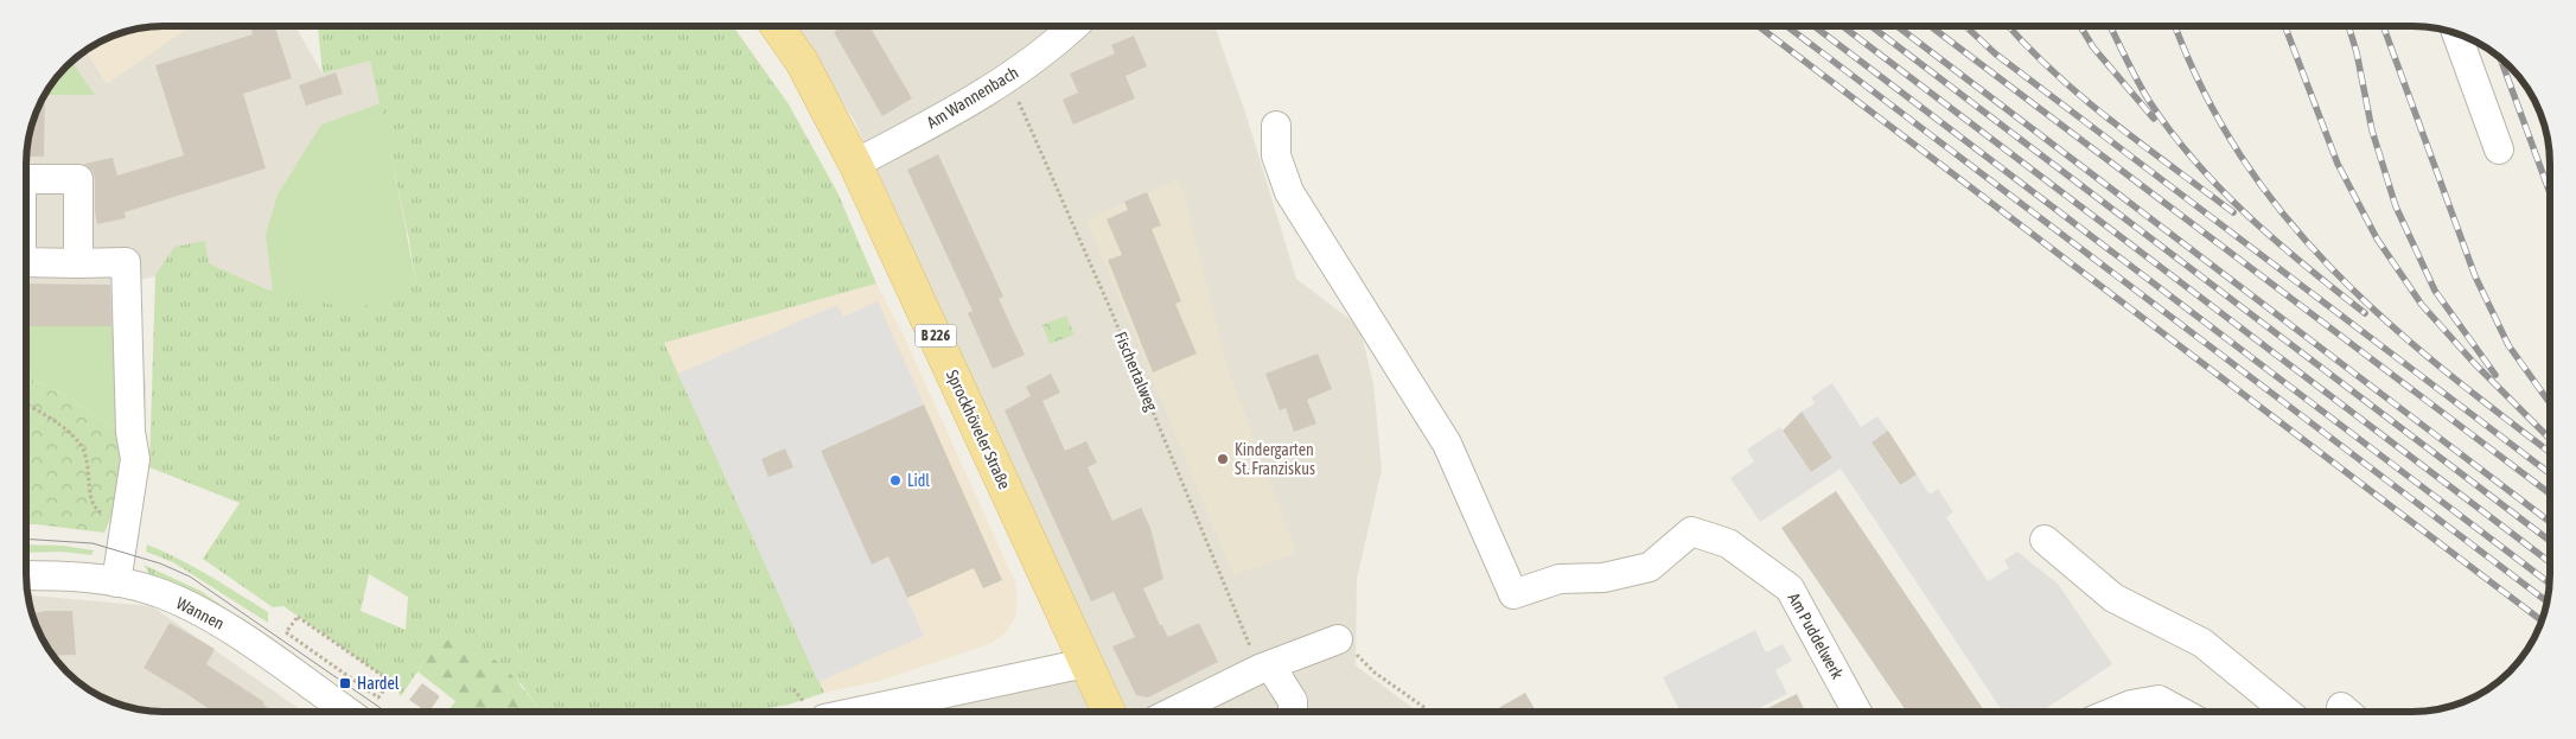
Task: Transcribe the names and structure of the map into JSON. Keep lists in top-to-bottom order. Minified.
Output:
{"streets":{"main road":["B 226","Sprockhöveler Straße"],"street":["Am Wannenbach","Wannen","Am Puddelwerk"],"path":["Fischertalweg"]},"crossings":[["Am Wannenbach","Fischertalweg"],["Am Wannenbach","Sprockhöveler Straße"]],"places":{"other":["Kindergarten St. Franziskus","Lidl"],"transit":["Hardel"]}}
